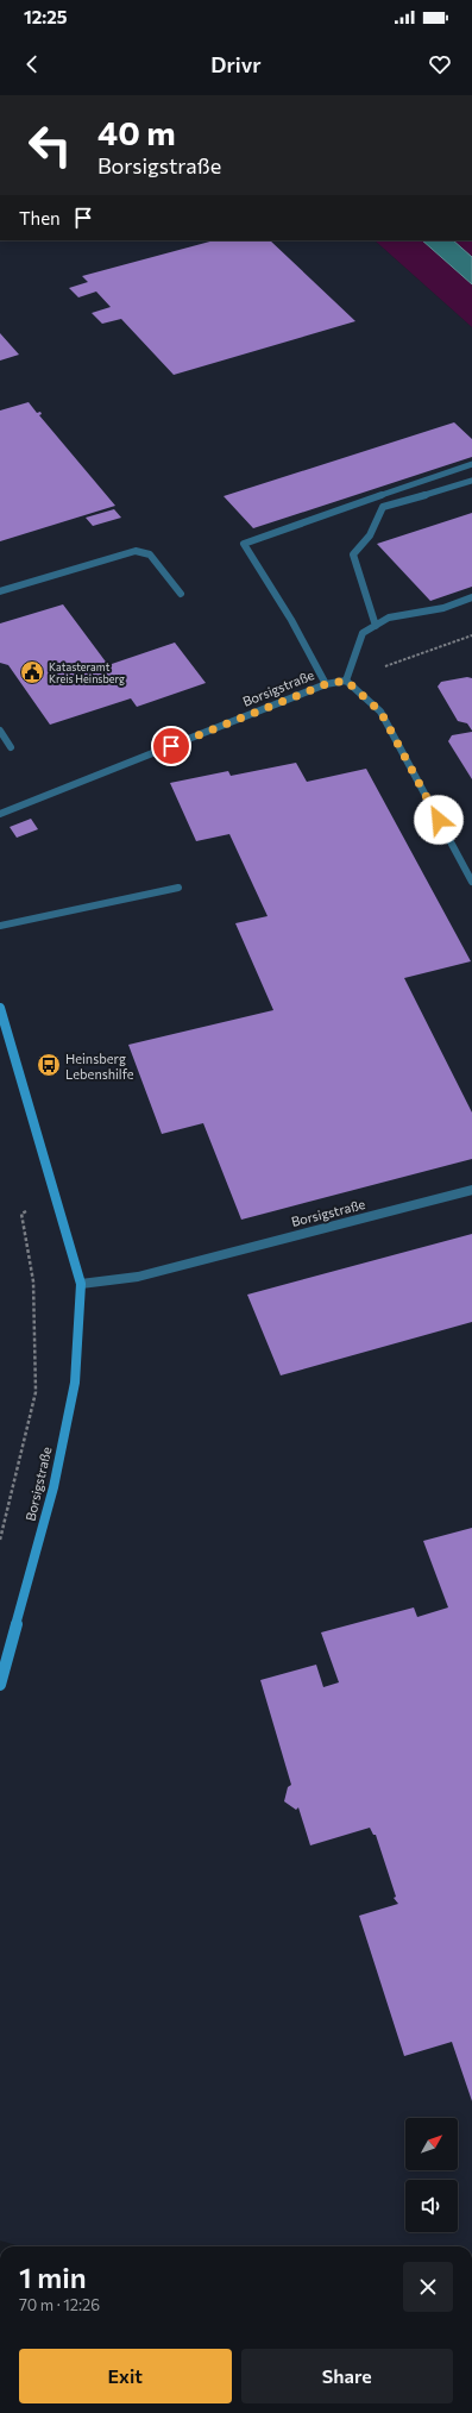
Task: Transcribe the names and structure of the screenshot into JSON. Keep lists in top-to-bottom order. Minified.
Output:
{"streets":{"street":["Borsigstraße"]},"places":{"public building":["Katasteramt Kreis Heinsberg"],"bus stop":["Heinsberg Lebenshilfe"]},"north":"top right","page":{"status":"12:25","header":"Drivr","turn":["40 m","Borsigstraße"],"then":"Then","heading":["1 min","70 m · 12:26"],"buttons":["Exit","Share"]}}
